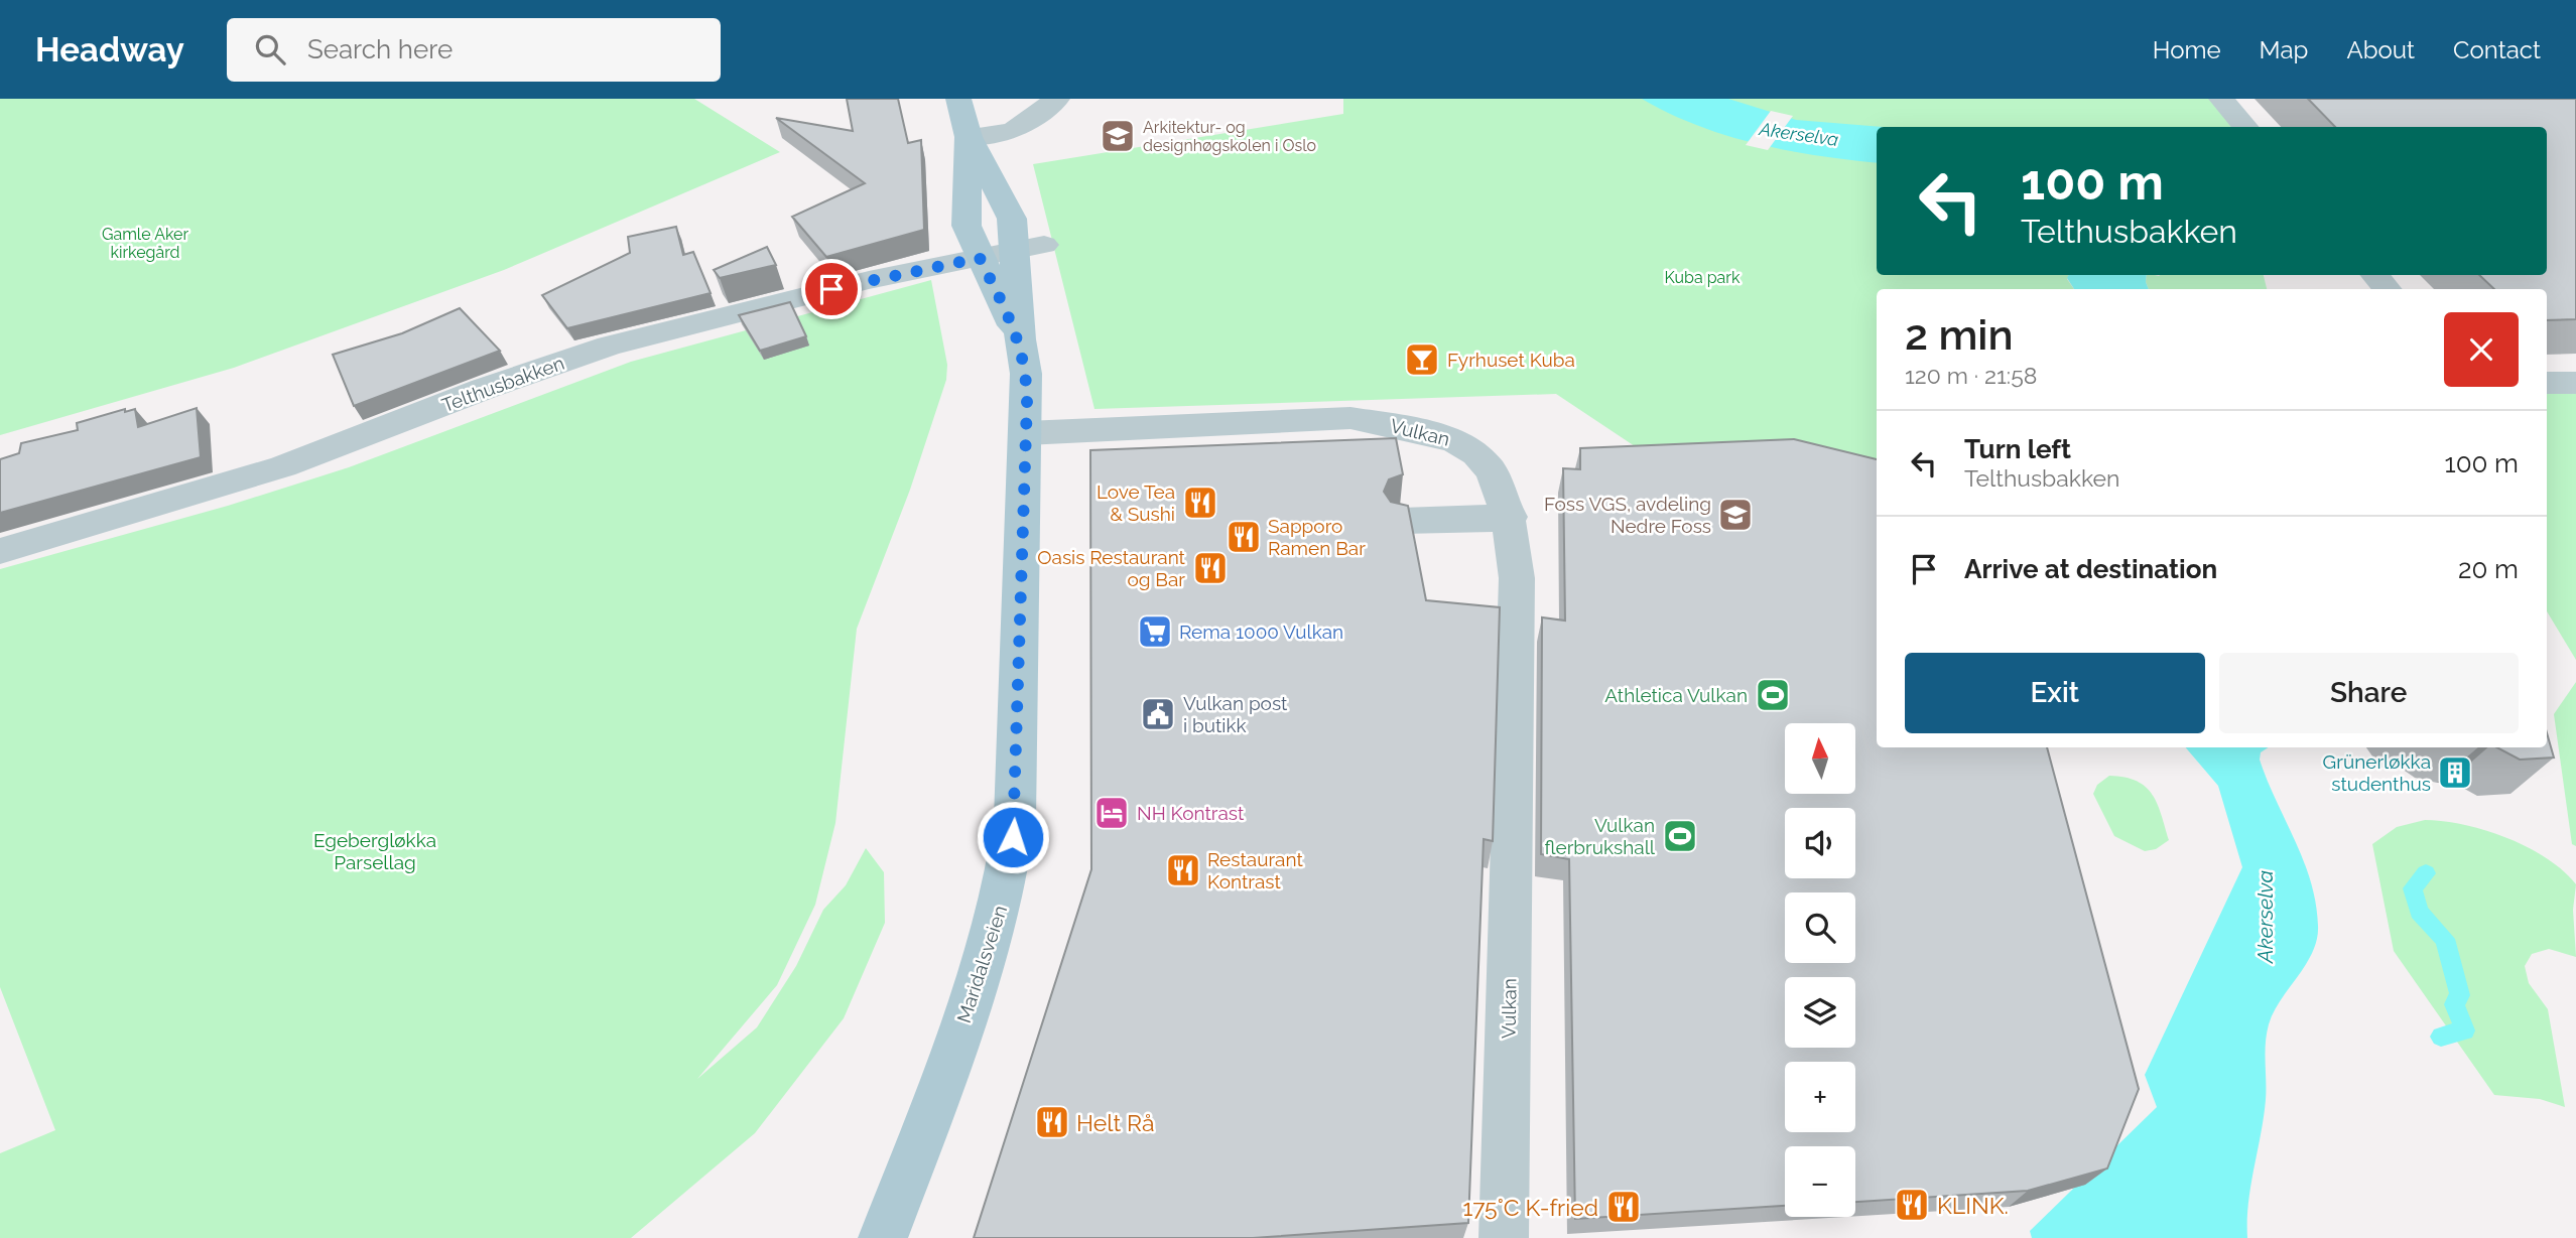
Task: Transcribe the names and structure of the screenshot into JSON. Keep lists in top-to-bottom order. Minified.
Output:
{"streets":{"main road":["Maridalsveien"],"street":["Telthusbakken","Vulkan"]},"crossings":[["Telthusbakken","Maridalsveien"],["Vulkan","Maridalsveien"]],"water":["Akerselva"],"parks":["Gamle Aker kirkegård","Kuba park","Egebergløkka Parsellag"],"places":{"school or university":["Arkitektur- og designhøgskolen i Oslo","Foss VGS, avdeling Nedre Foss"],"bar":["Fyrhuset Kuba"],"restaurant":["Love Tea & Sushi","Sapporo Ramen Bar","Oasis Restaurant og Bar","Restaurant Kontrast","Helt Rå","KLINK.","175°C K-fried"],"supermarket":["Rema 1000 Vulkan"],"sports":["Athletica Vulkan","Vulkan flerbrukshall"],"public building":["Vulkan post i butikk"],"building":["Grünerløkka studenthus"],"hotel":["NH Kontrast"]},"north":"top","page":{"header":"Headway","search":"Search here","nav":["Home","Map","About","Contact"],"turn":["100 m","Telthusbakken"],"heading":["2 min","120 m · 21:58"],"list":[{"name":"Turn left","note":"Telthusbakken","value":"100 m"},{"name":"Arrive at destination","value":"20 m"}],"buttons":["Exit","Share"],"map_buttons":["+","−"]}}
